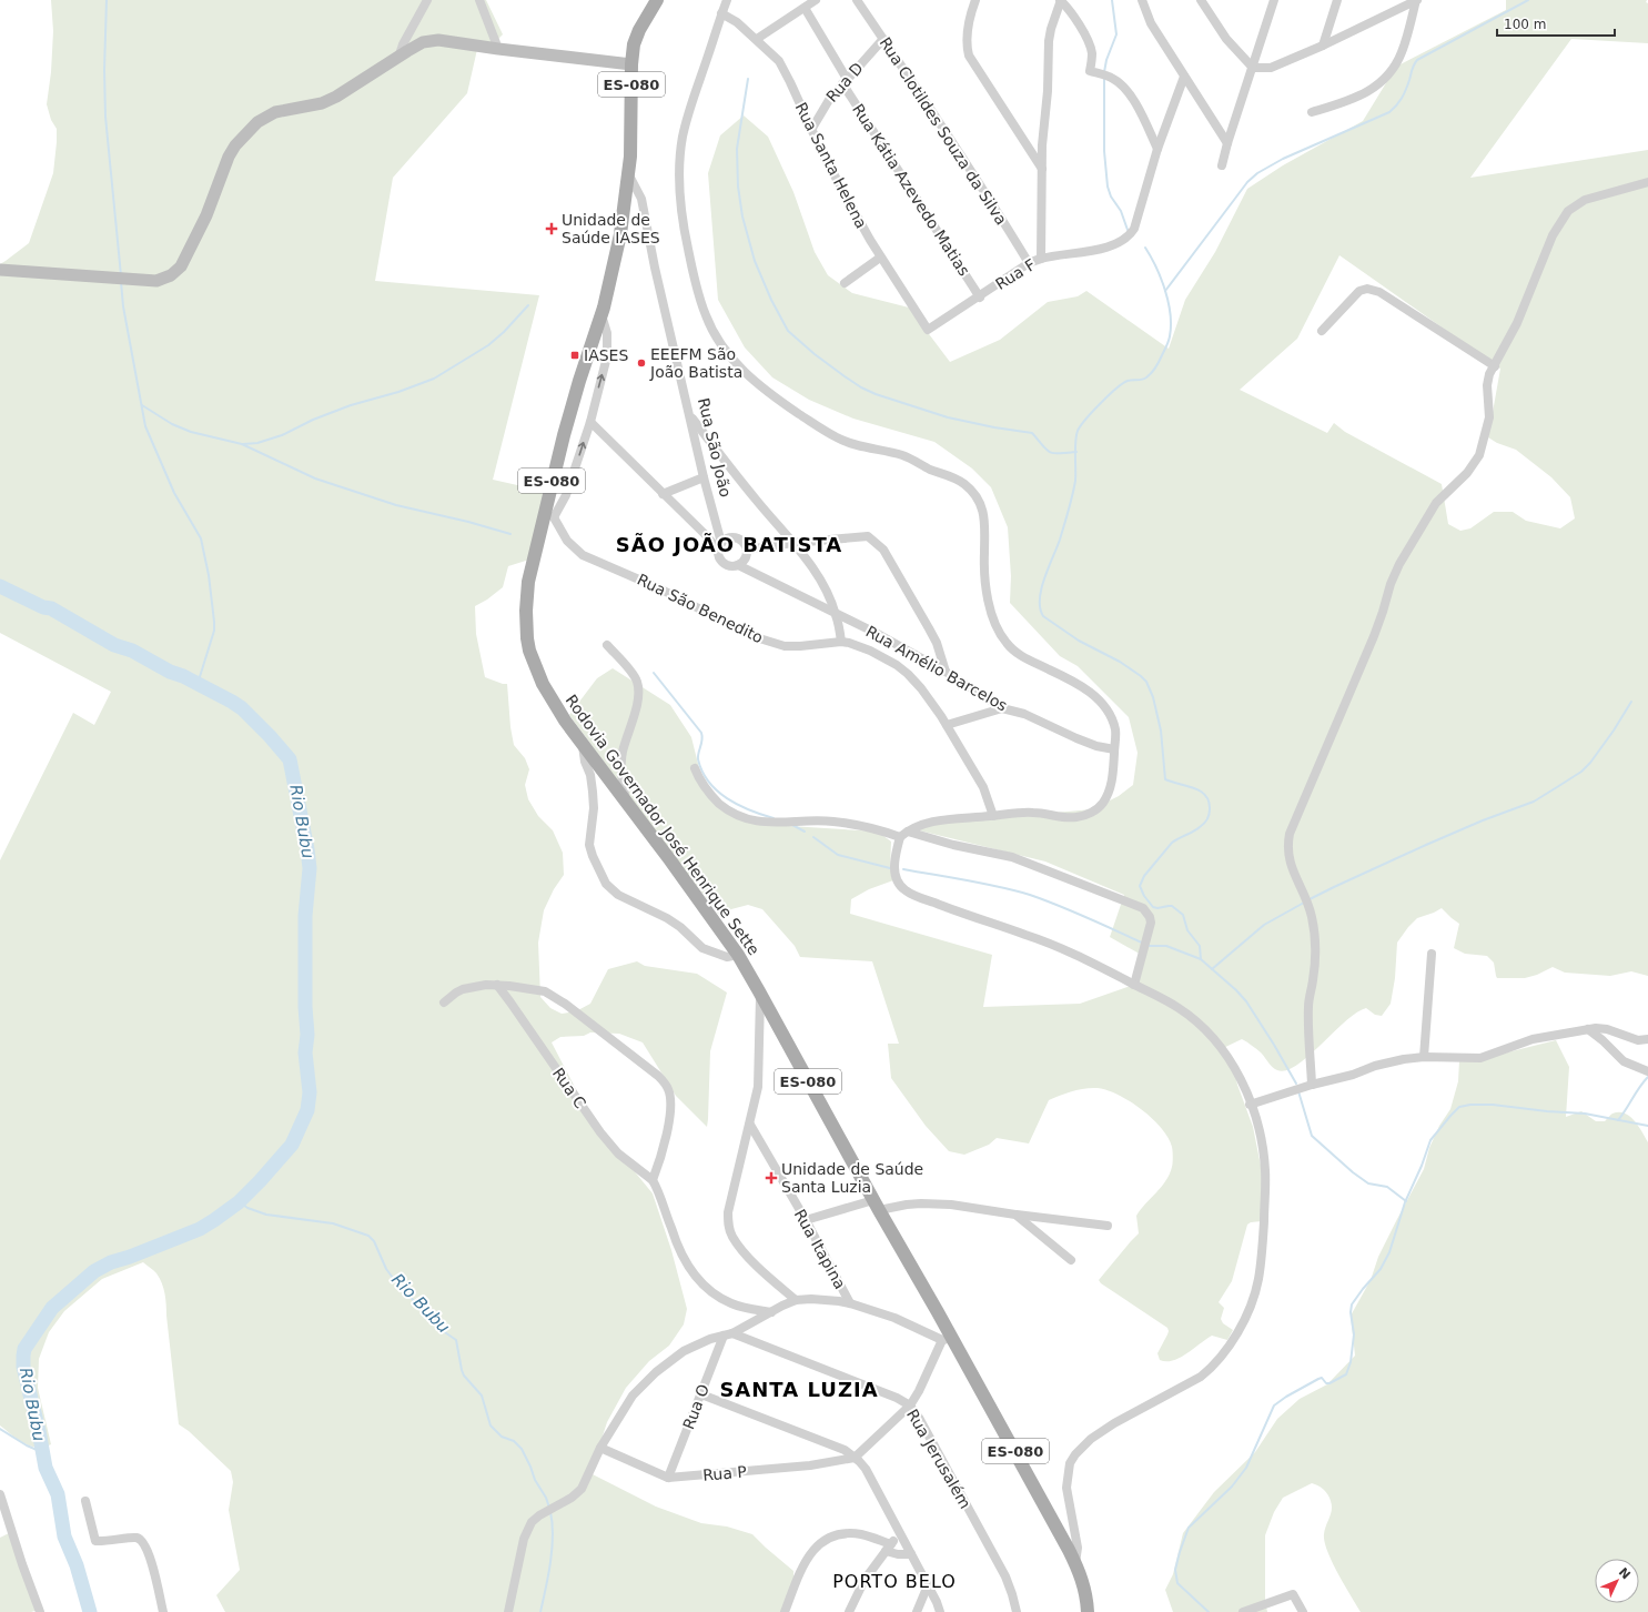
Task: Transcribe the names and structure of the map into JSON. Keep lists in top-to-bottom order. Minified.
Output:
{"streets":{"main road":["ES-080","Rodovia Governador José Henrique Sette"],"street":["Rua D","Rua Clotildes Souza da Silva","Rua Santa Helena","Rua Kátia Azevedo Matias","Rua F","Rua São João","Rua São Benedito","Rua Amélio Barcelos","Rua C","Rua Itapina","Rua O","Rua Jerusalém","Rua P"]},"crossings":[["Rua D","Rua Clotildes Souza da Silva"],["Rua D","Rua Santa Helena"],["Rua D","Rua Kátia Azevedo Matias"],["ES-080","Rua São João"],["ES-080","Rodovia Governador José Henrique Sette"],["Rua Clotildes Souza da Silva","Rua F"],["Rua Santa Helena","Rua F"],["Rua Kátia Azevedo Matias","Rua F"],["Rua São João","Rua Amélio Barcelos"],["Rua São João","Rodovia Governador José Henrique Sette"],["Rua São Benedito","Rodovia Governador José Henrique Sette"],["Rua O","Rua Jerusalém"],["Rua O","Rua P"]],"districts":["SÃO JOÃO BATISTA","SANTA LUZIA","PORTO BELO"],"water":["Rio Bubu"],"places":{"health":["Unidade de Saúde IASES","Unidade de Saúde Santa Luzia"],"transit":["IASES"],"other":["EEEFM São João Batista"]},"scale_bar":"100 m","north":"top right"}
